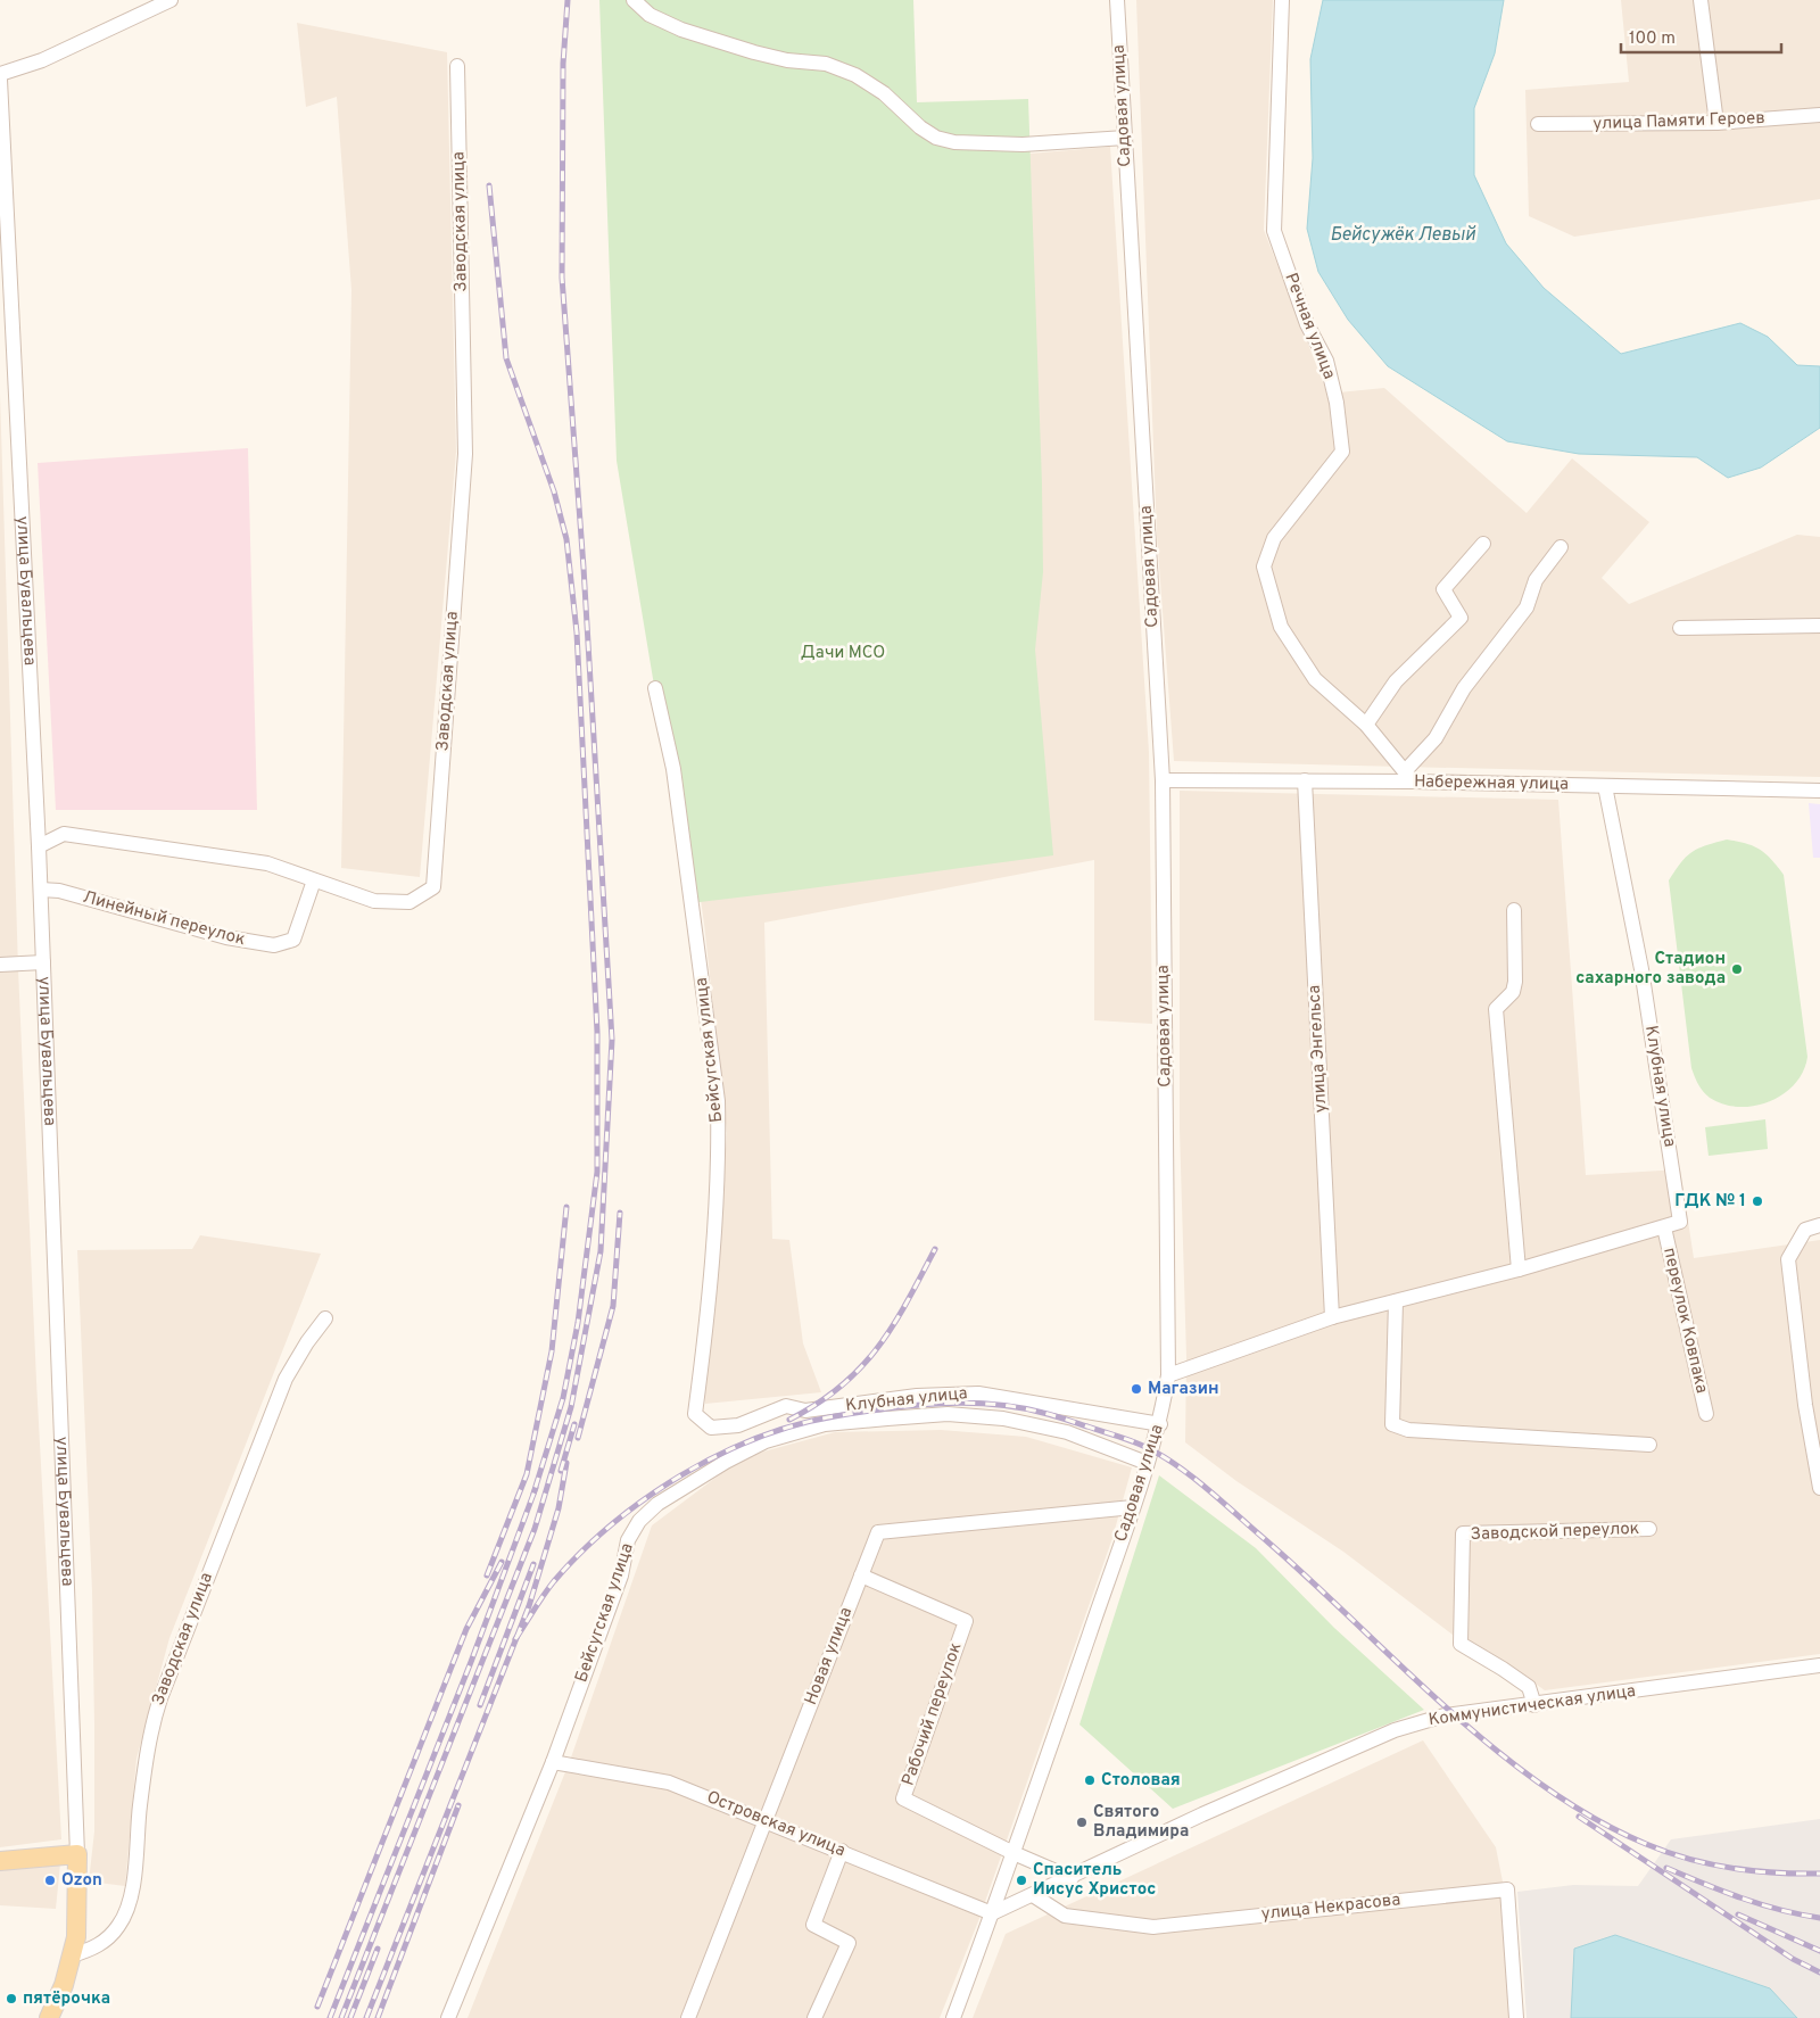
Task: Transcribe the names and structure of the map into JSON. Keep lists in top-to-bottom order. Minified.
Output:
{"streets":{"main road":["улица Бувальцева"],"street":["Садовая улица","улица Памяти Героев","Заводская улица","Речная улица","Набережная улица","Линейный переулок","улица Энгельса","Бейсугская улица","Клубная улица","переулок Ковпака","Заводской переулок","Новая улица","Коммунистическая улица","Рабочий переулок","Островская улица","улица Некрасова"]},"crossings":[["Садовая улица","Набережная улица"],["Садовая улица","Бейсугская улица"],["Садовая улица","Клубная улица"],["Садовая улица","Новая улица"],["Садовая улица","Коммунистическая улица"],["Садовая улица","Рабочий переулок"],["Садовая улица","Островская улица"],["Заводская улица","улица Бувальцева"],["Заводская улица","Линейный переулок"],["Речная улица","Набережная улица"],["улица Бувальцева","Линейный переулок"],["Набережная улица","улица Энгельса"],["Набережная улица","Клубная улица"],["Бейсугская улица","Клубная улица"],["Бейсугская улица","Островская улица"],["Клубная улица","переулок Ковпака"],["Заводской переулок","Коммунистическая улица"],["Новая улица","Рабочий переулок"],["Новая улица","Островская улица"],["Коммунистическая улица","Островская улица"],["Коммунистическая улица","улица Некрасова"]],"water":["Бейсужёк Левый"],"parks":["Дачи МСО"],"places":["Стадион сахарного завода","ГДК № 1","Магазин","Столовая","Святого Владимира","Ozon","Спаситель Иисус Христос","пятёрочка"],"scale_bar":"100 m"}
